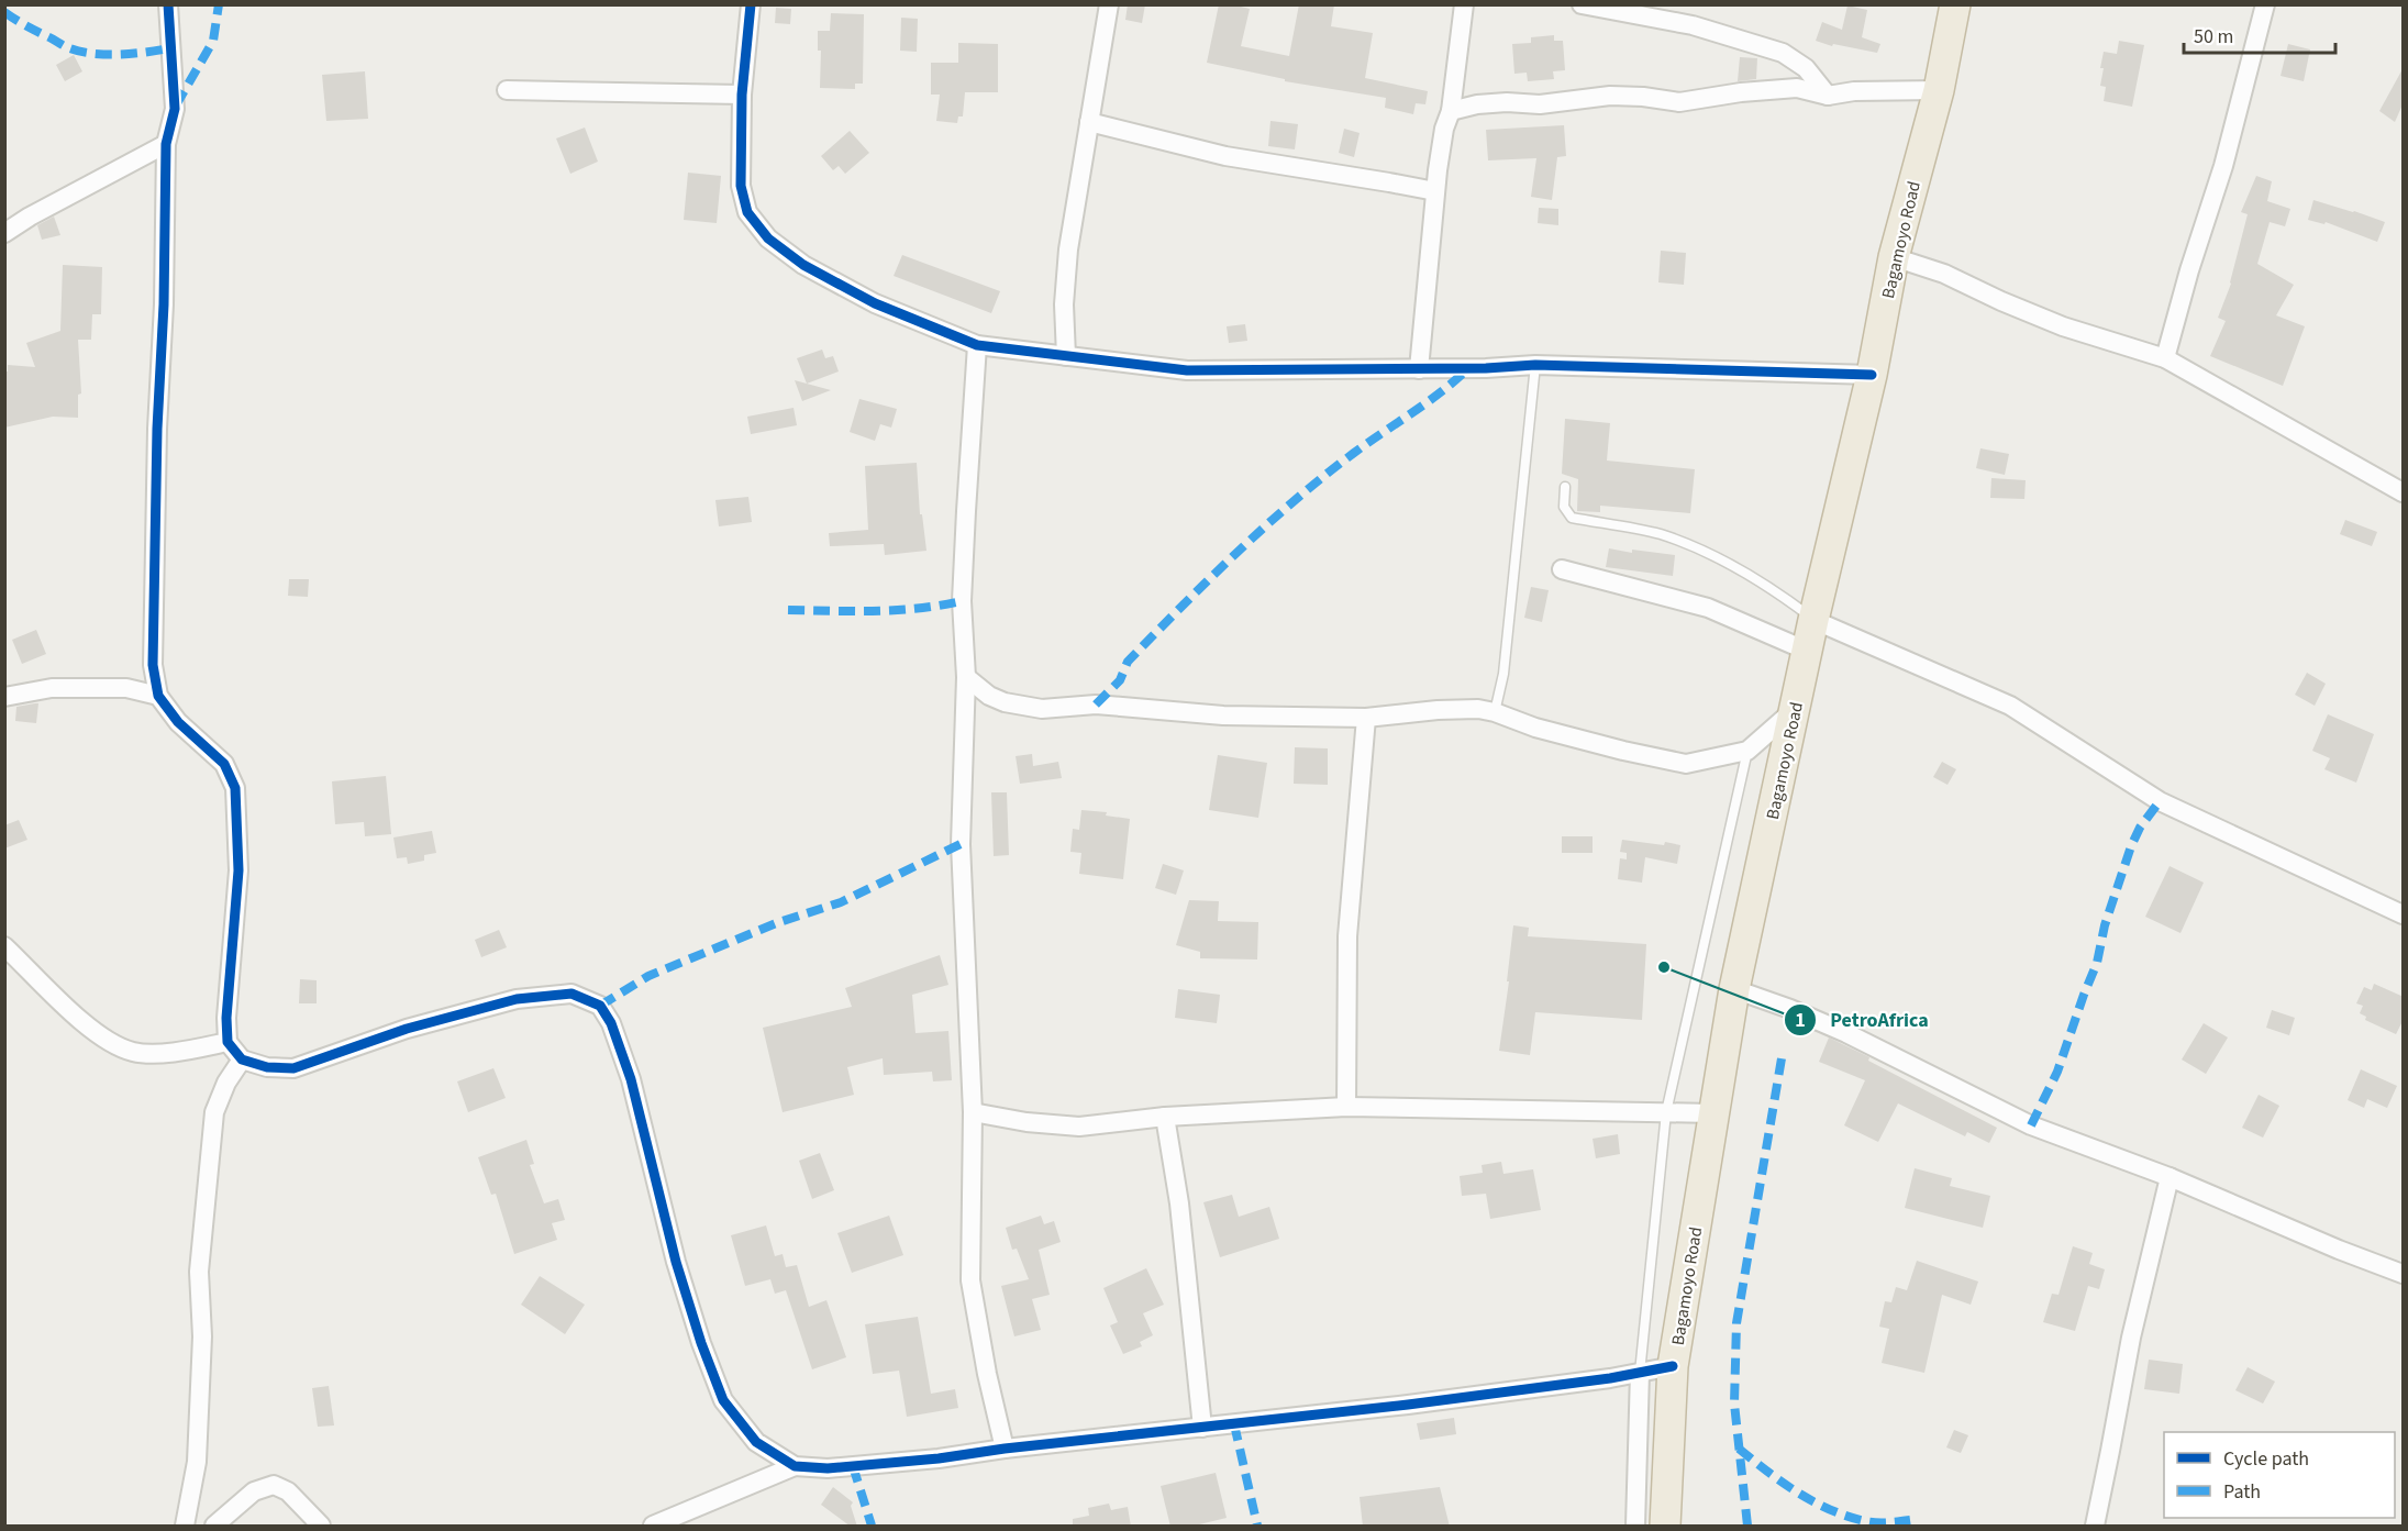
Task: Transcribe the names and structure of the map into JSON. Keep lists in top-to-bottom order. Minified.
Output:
{"streets":{"highway":["Bagamoyo Road"]},"places":["PetroAfrica"],"legend":["Cycle path","Path"],"scale_bar":"50 m"}
